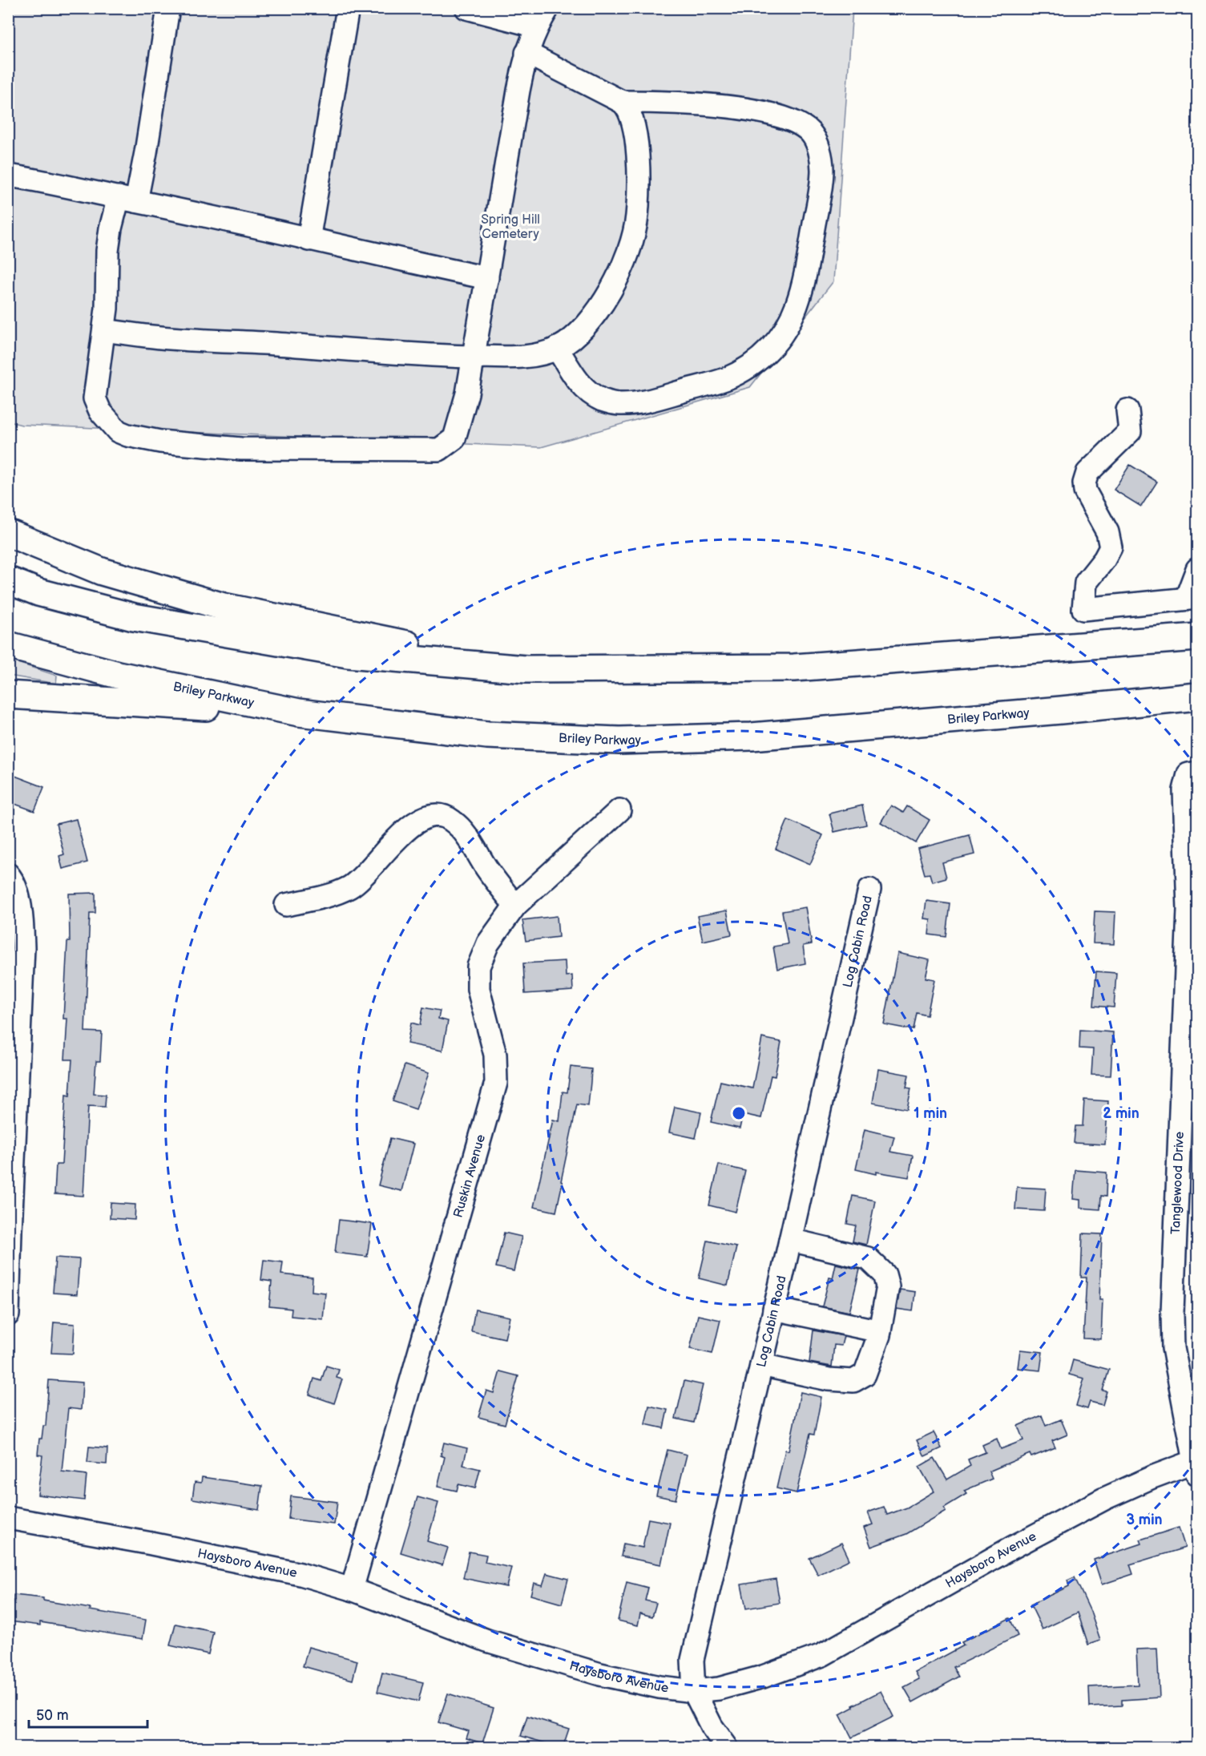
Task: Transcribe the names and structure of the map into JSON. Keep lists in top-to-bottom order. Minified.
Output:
{"streets":{"highway":["Briley Parkway"],"street":["Log Cabin Road","Ruskin Avenue","Tanglewood Drive","Haysboro Avenue"]},"crossings":[["Log Cabin Road","Haysboro Avenue"],["Ruskin Avenue","Haysboro Avenue"],["Tanglewood Drive","Haysboro Avenue"]],"parks":["Spring Hill Cemetery"],"scale_bar":"50 m","rings":["1 min","2 min","3 min"]}
